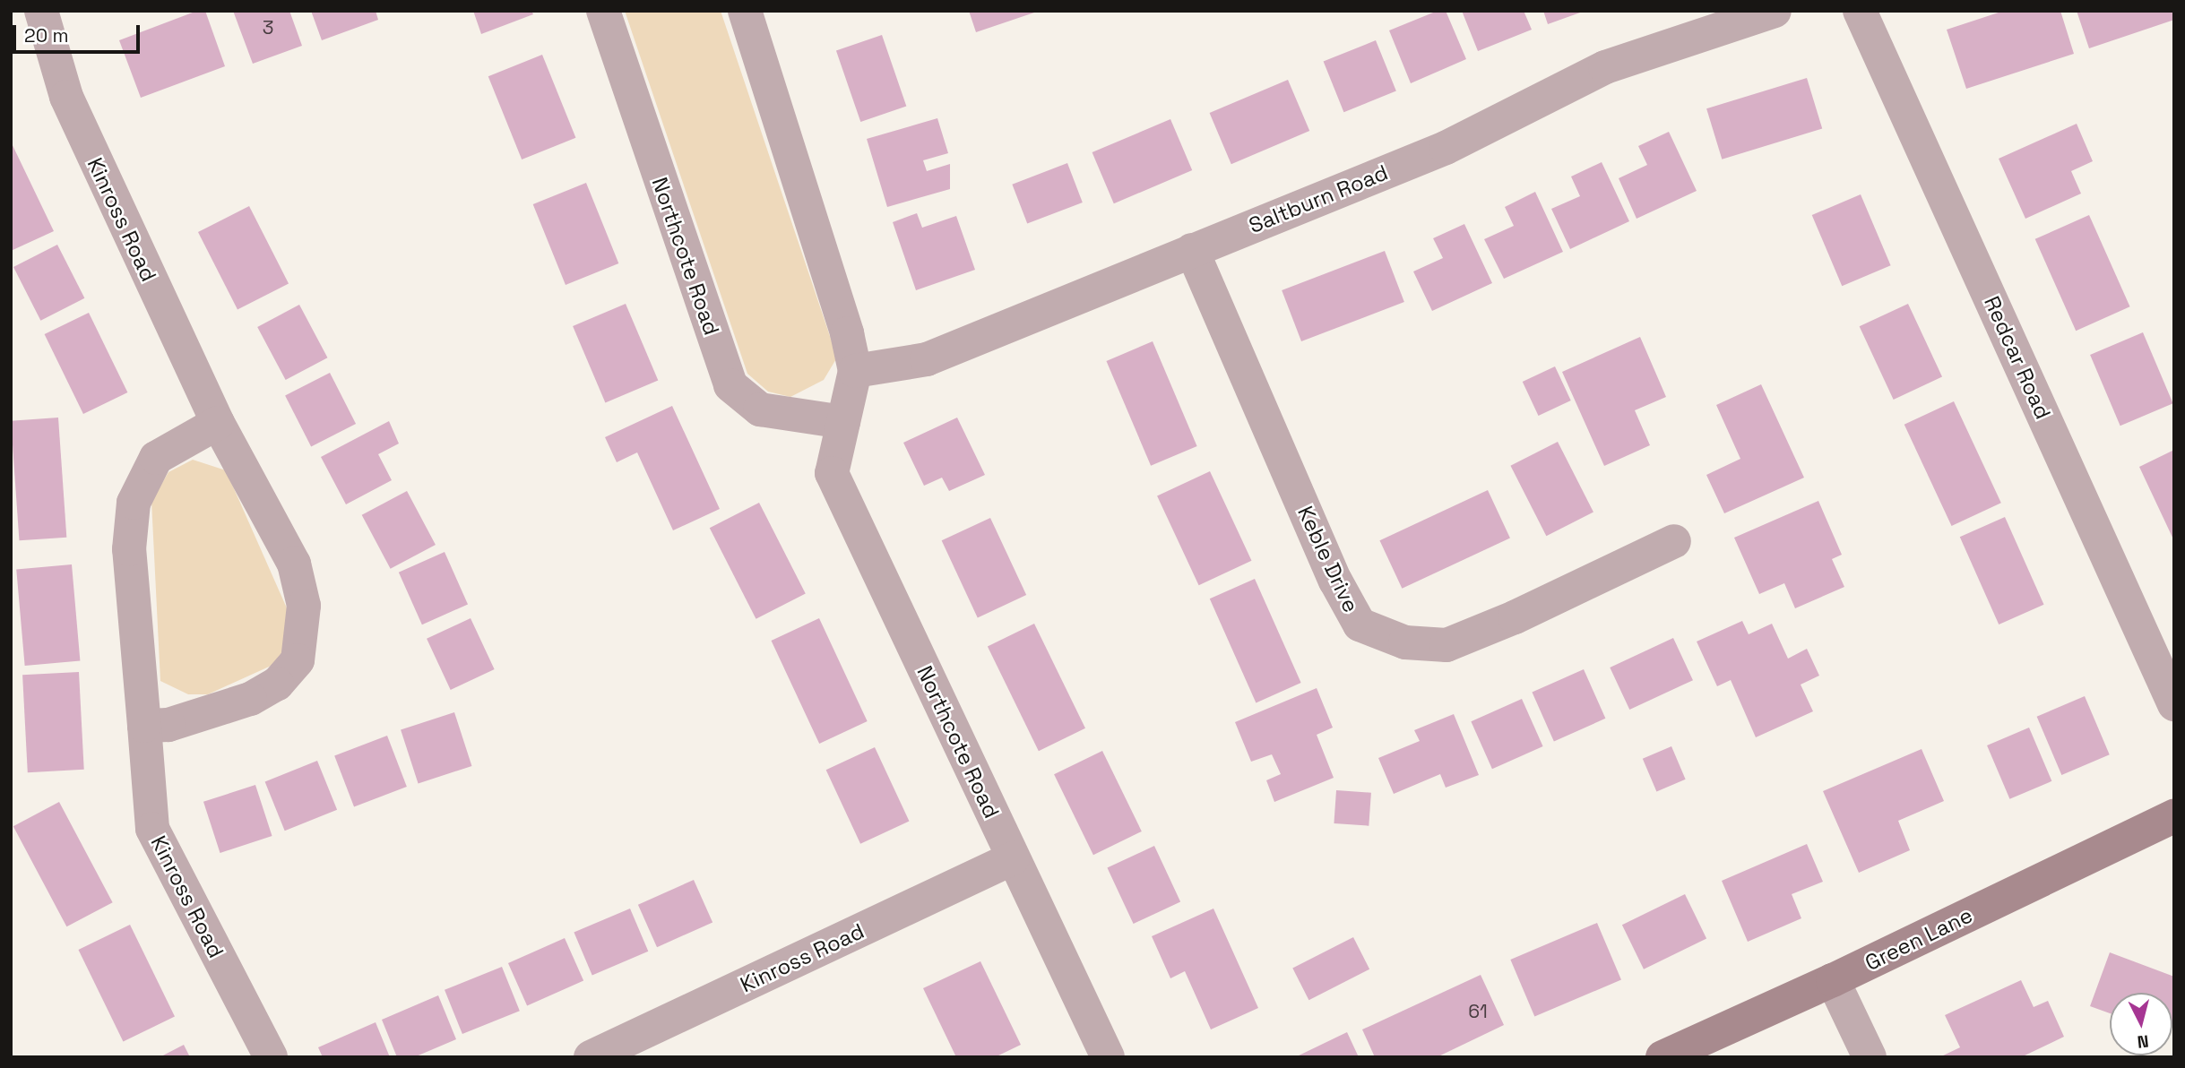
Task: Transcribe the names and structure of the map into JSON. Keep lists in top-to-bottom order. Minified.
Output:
{"streets":{"street":["Saltburn Road","Kinross Road","Northcote Road","Redcar Road","Keble Drive","Green Lane"]},"crossings":[["Saltburn Road","Northcote Road"],["Saltburn Road","Keble Drive"],["Kinross Road","Northcote Road"]],"house_numbers":["3","61"],"scale_bar":"20 m","north":"bottom"}
